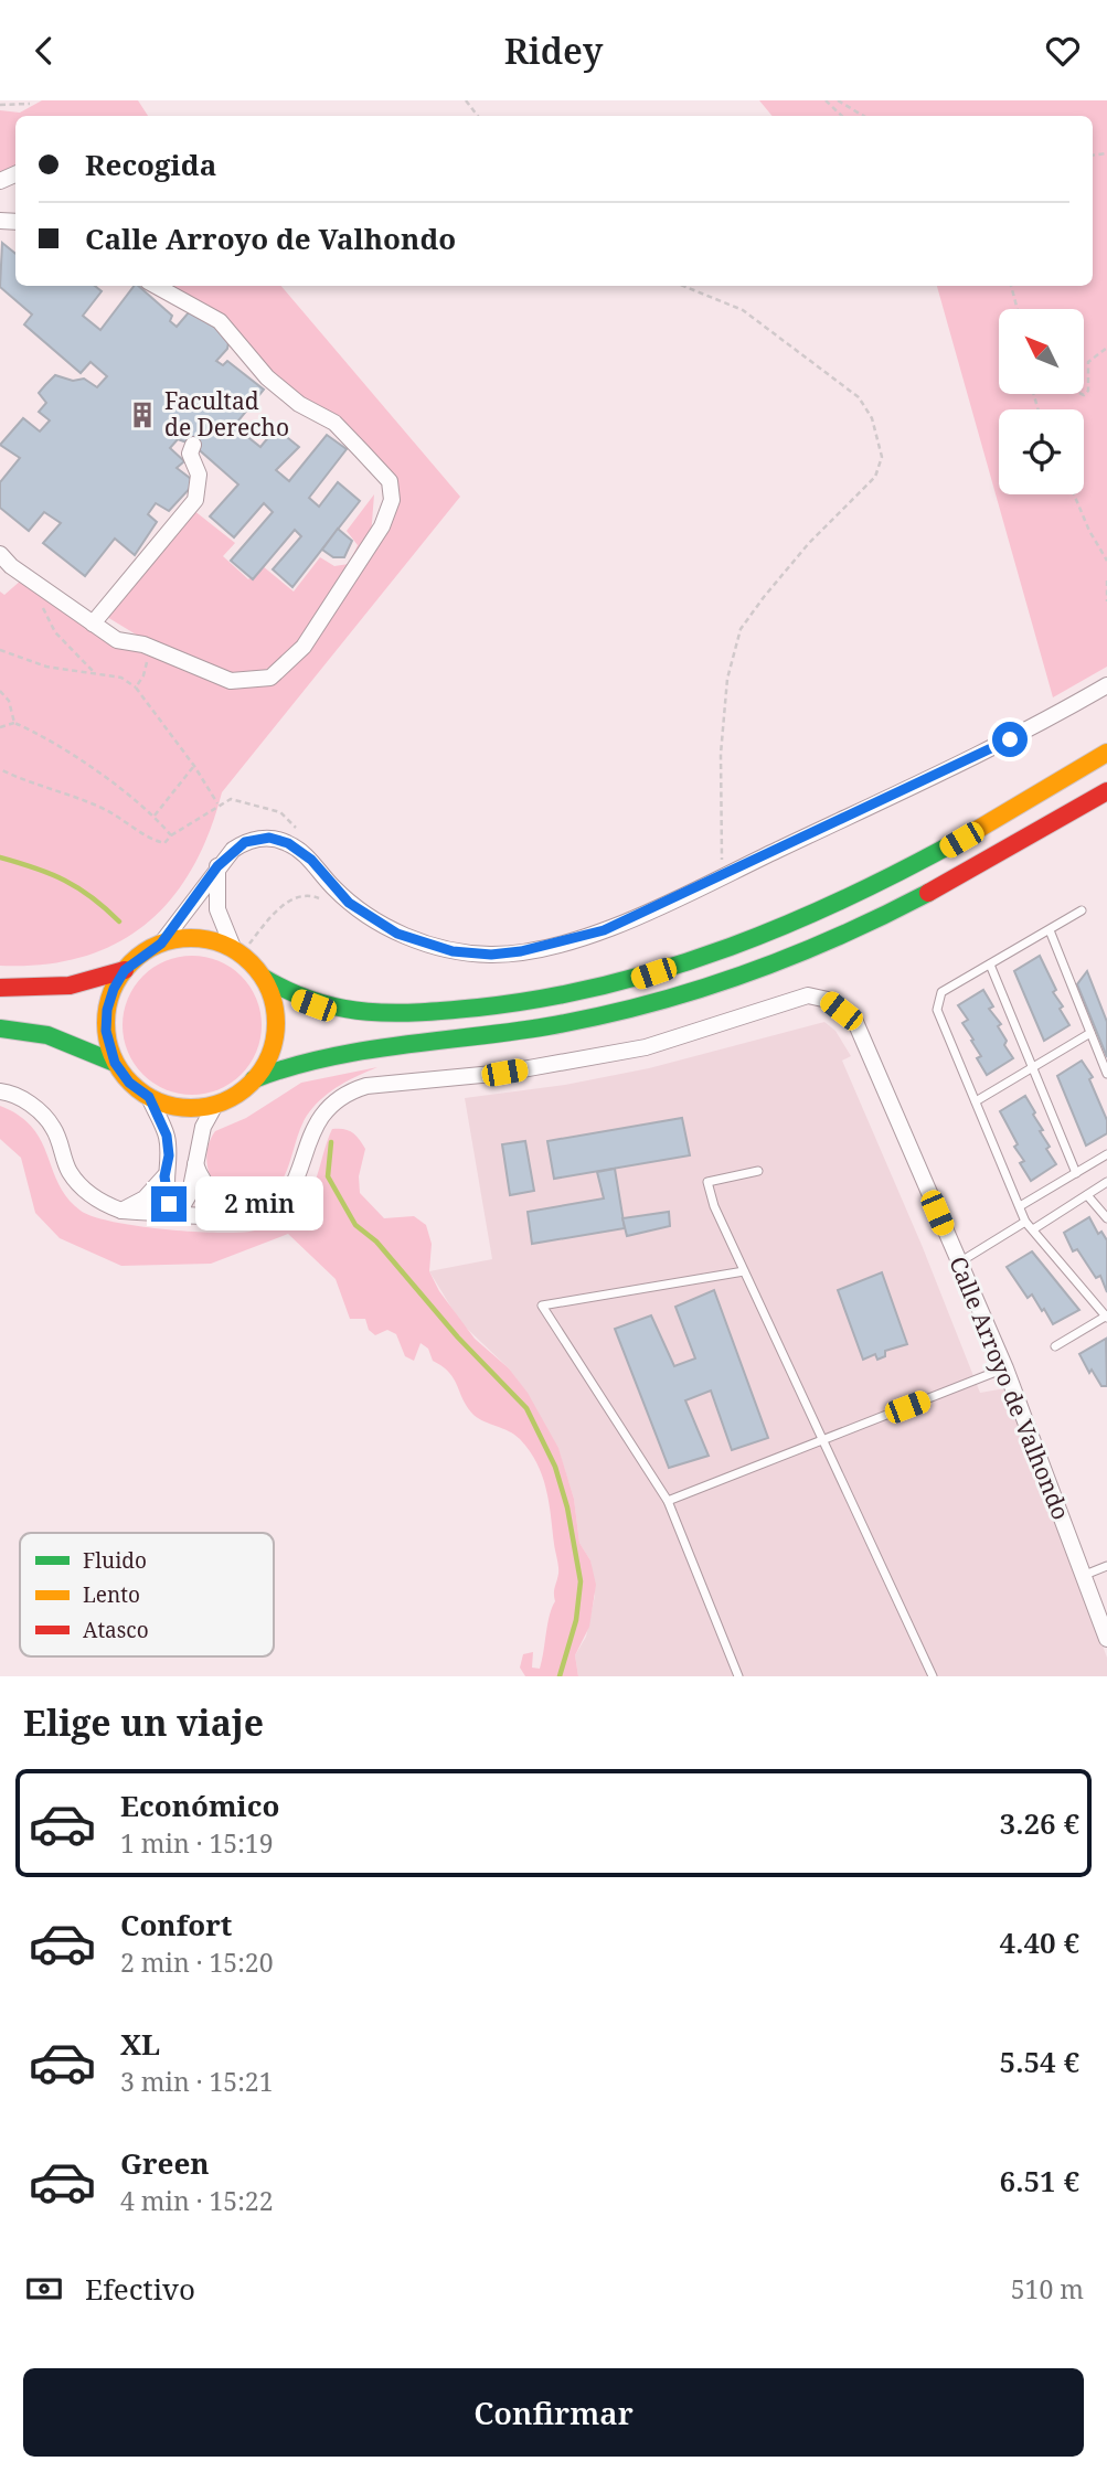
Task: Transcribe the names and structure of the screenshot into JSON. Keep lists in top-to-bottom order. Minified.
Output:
{"streets":{"street":["Calle Arroyo de Valhondo"]},"places":{"building":["Facultad de Derecho"]},"legend":["Fluido","Lento","Atasco"],"north":"top left","page":{"header":"Ridey","banner":["Recogida","Calle Arroyo de Valhondo"],"bubble":"2 min","heading":"Elige un viaje","list":[{"name":"Económico","note":"1 min · 15:19","value":"3.26 €"},{"name":"Confort","note":"2 min · 15:20","value":"4.40 €"},{"name":"XL","note":"3 min · 15:21","value":"5.54 €"},{"name":"Green","note":"4 min · 15:22","value":"6.51 €"}],"pay":["Efectivo","510 m"],"buttons":"Confirmar"}}
